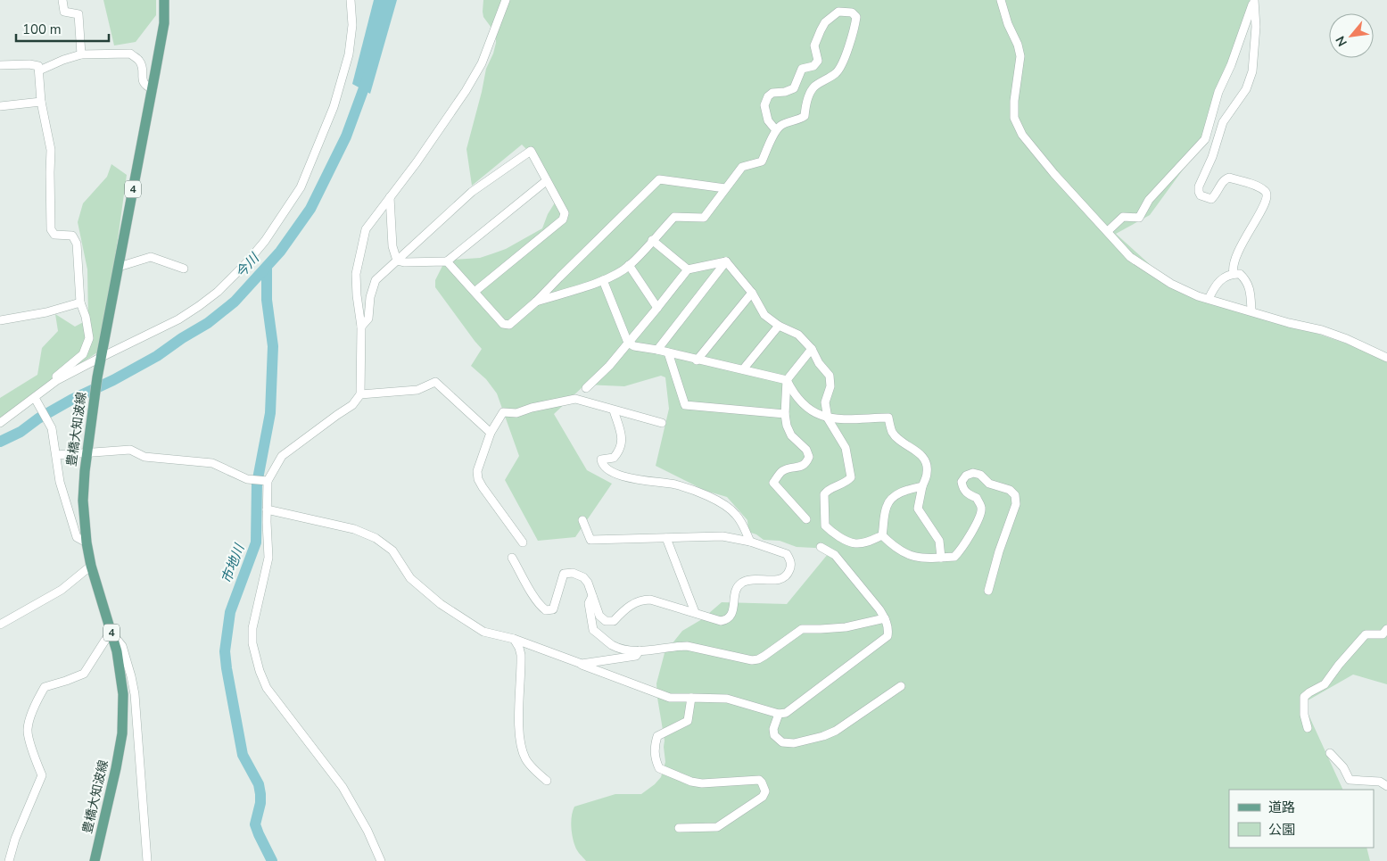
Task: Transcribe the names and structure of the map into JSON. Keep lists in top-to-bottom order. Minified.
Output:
{"streets":{"main road":["4","豊橋大知波線"]},"water":["今川","市地川"],"legend":["道路","公園"],"scale_bar":"100 m","north":"bottom left"}
